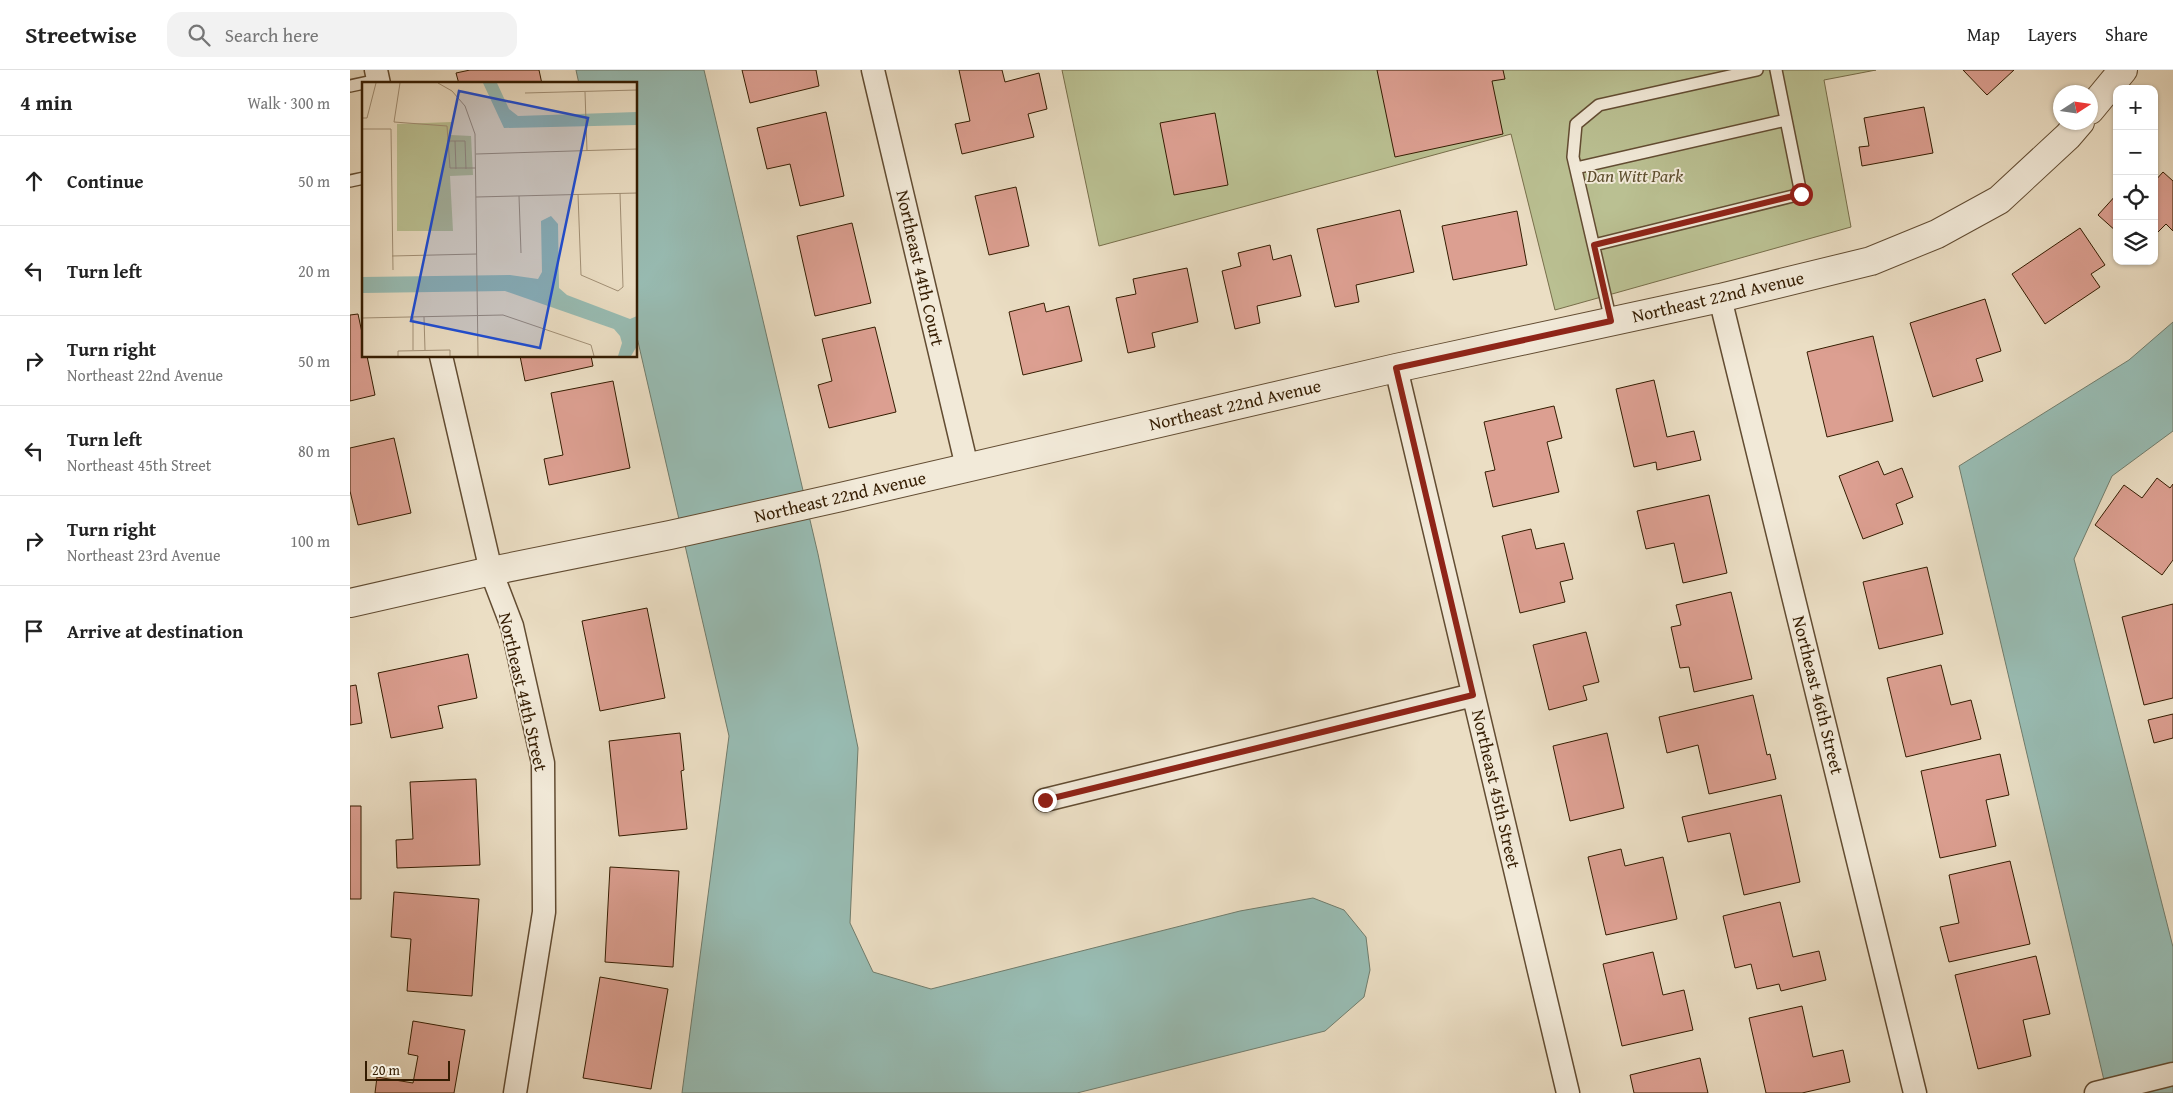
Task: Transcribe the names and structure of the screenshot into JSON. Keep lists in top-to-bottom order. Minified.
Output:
{"streets":{"street":["Northeast 44th Court","Northeast 22nd Avenue","Northeast 44th Street","Northeast 46th Street","Northeast 45th Street"]},"crossings":[["Northeast 44th Court","Northeast 22nd Avenue"],["Northeast 22nd Avenue","Northeast 44th Street"],["Northeast 22nd Avenue","Northeast 46th Street"],["Northeast 22nd Avenue","Northeast 45th Street"]],"parks":["Dan Witt Park"],"scale_bar":"20 m","north":"right","page":{"header":"Streetwise","search":"Search here","nav":["Map","Layers","Share"],"heading":["4 min","Walk · 300 m"],"map_buttons":["+","−"],"list":[["Continue","50 m"],["Turn left","20 m"],["Turn right","Northeast 22nd Avenue","50 m"],["Turn left","Northeast 45th Street","80 m"],["Turn right","Northeast 23rd Avenue","100 m"],"Arrive at destination"],"scale":"20 m"}}
